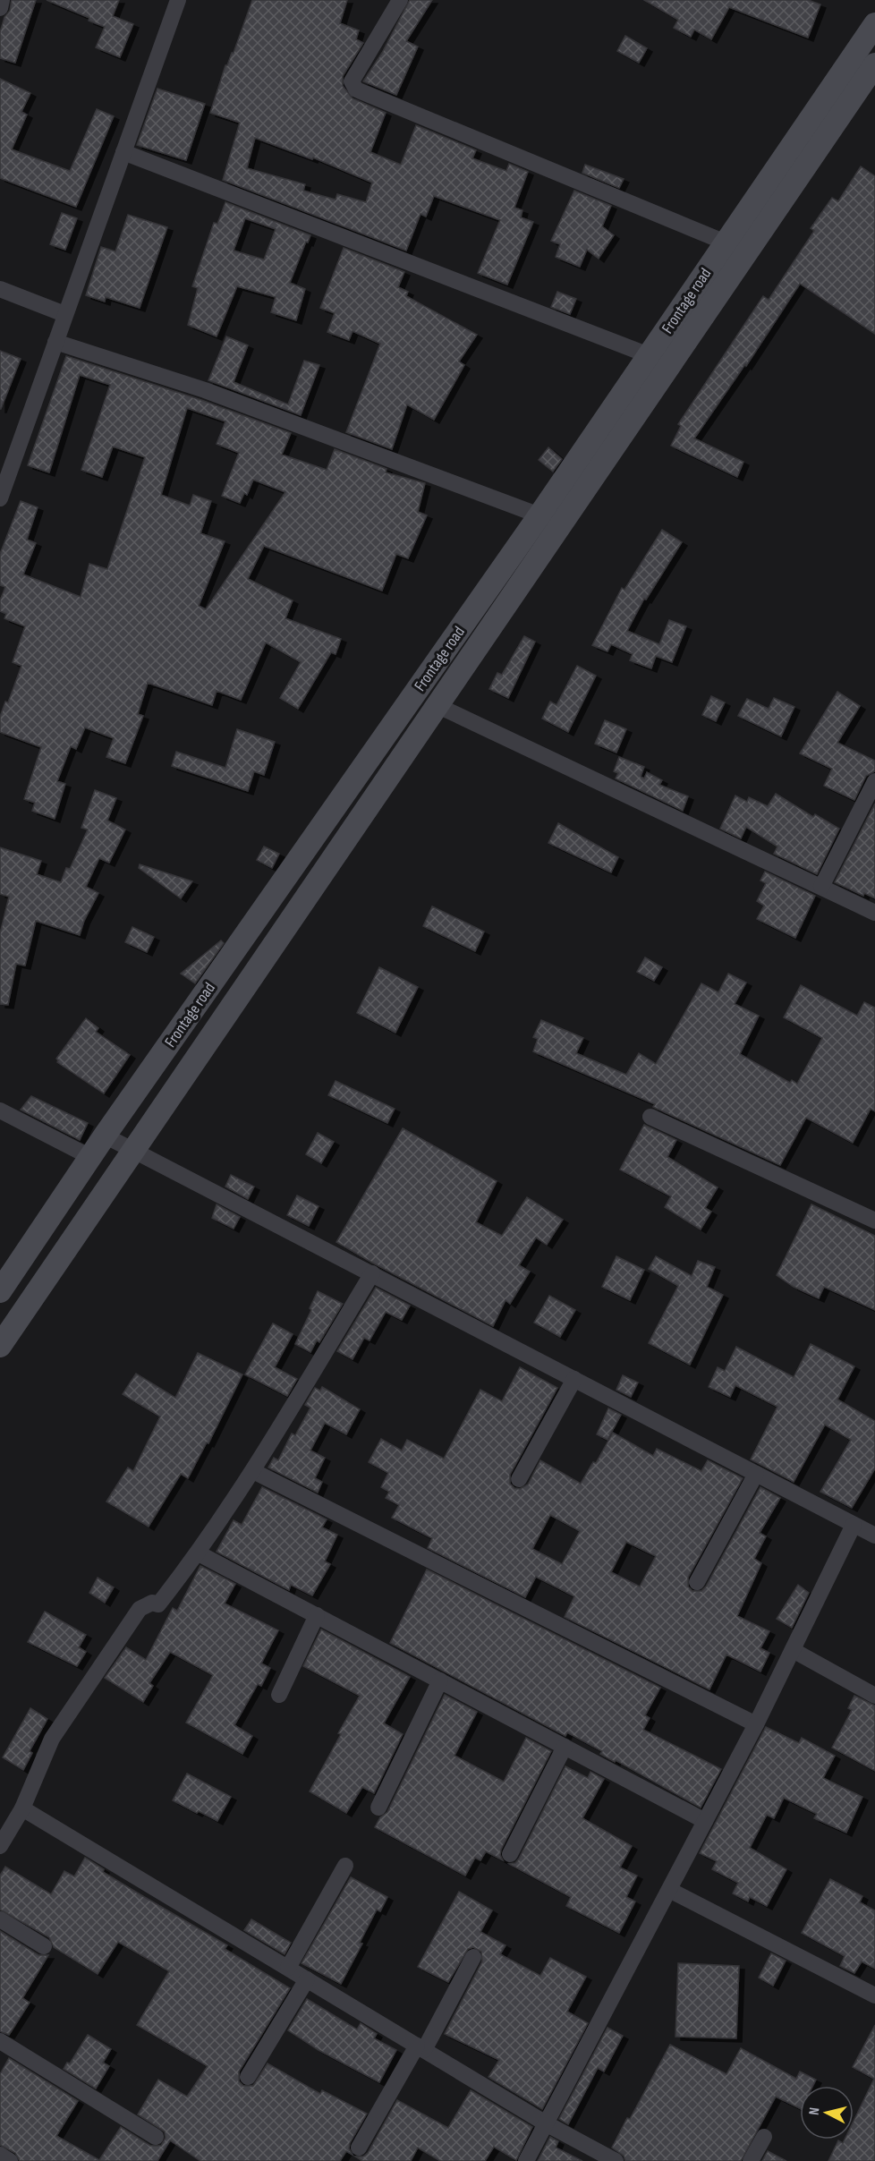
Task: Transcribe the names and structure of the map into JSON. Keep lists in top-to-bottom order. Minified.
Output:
{"streets":{"main road":["Frontage road"]},"north":"left"}
